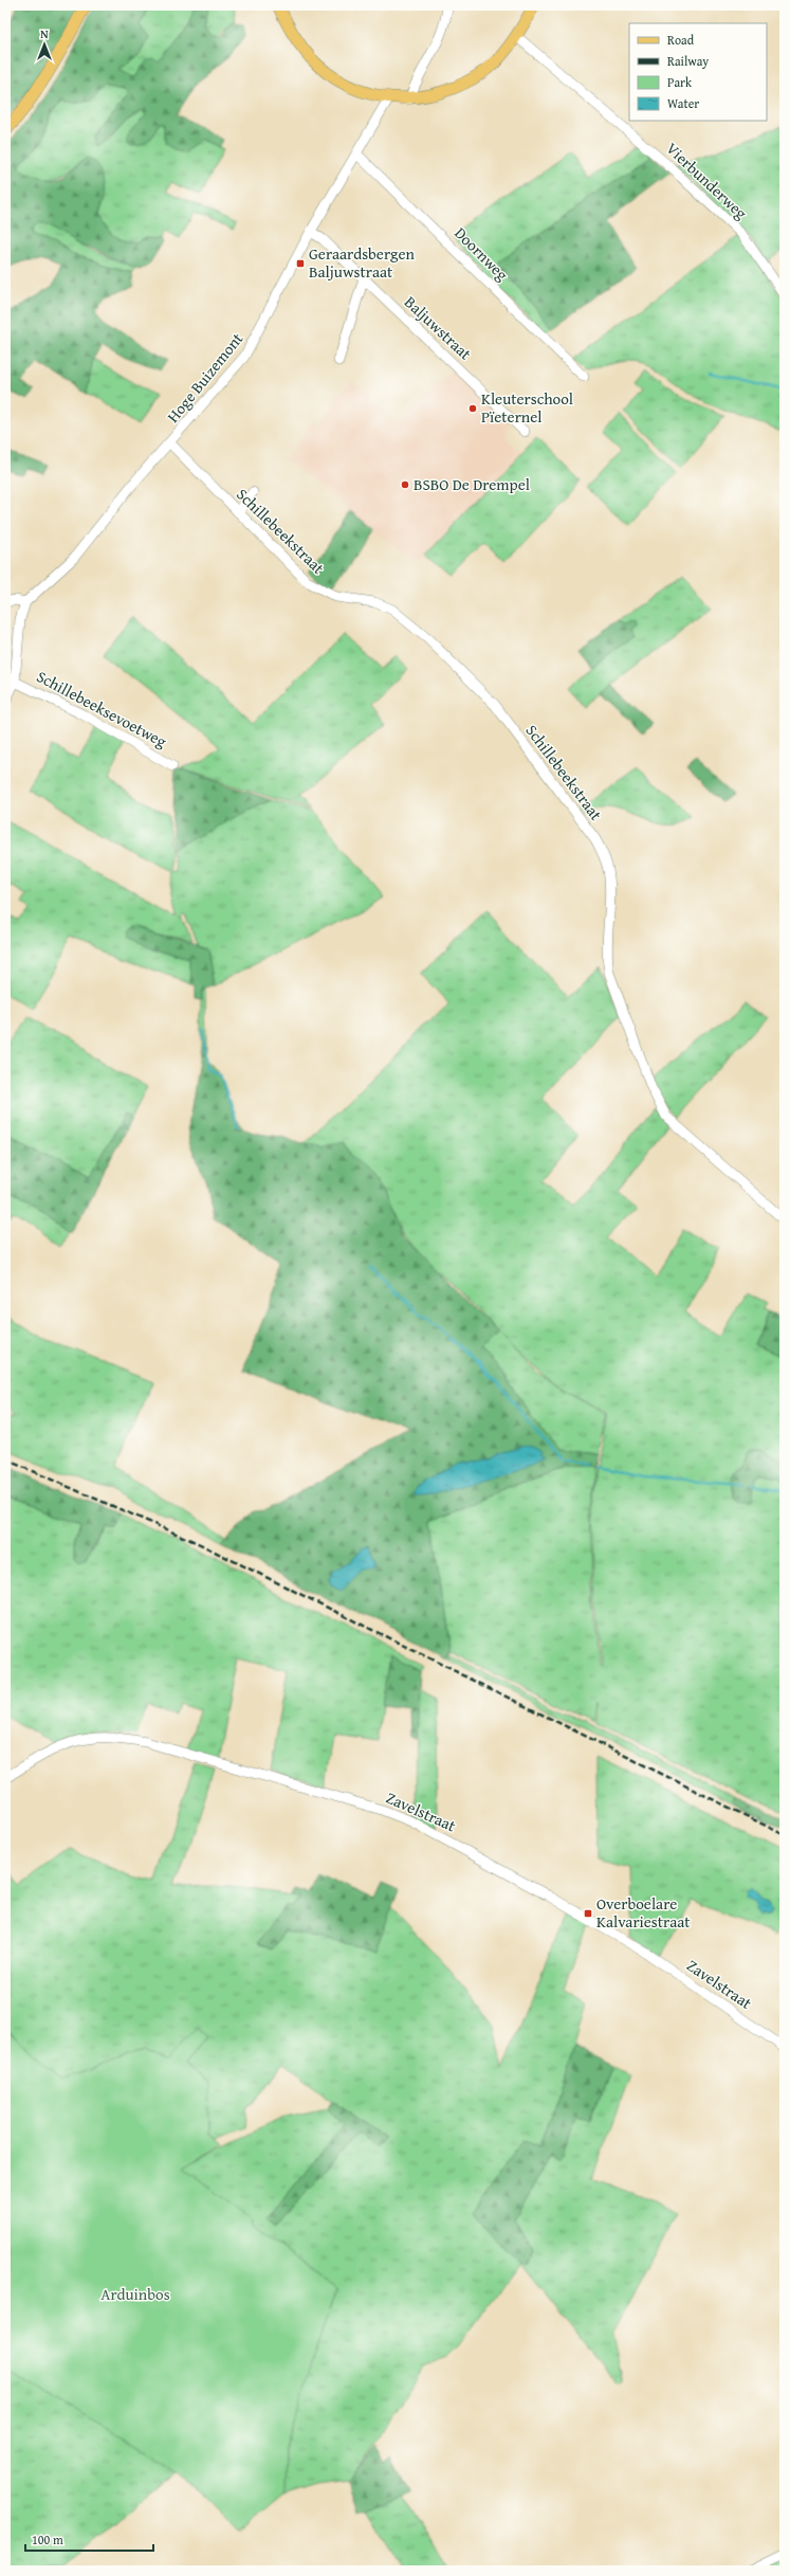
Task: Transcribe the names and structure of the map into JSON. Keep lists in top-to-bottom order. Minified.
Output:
{"streets":{"street":["Vierbunderweg","Doornweg","Baljuwstraat","Hoge Buizemont","Schillebeekstraat","Schillebeeksevoetweg","Zavelstraat"]},"crossings":[["Doornweg","Hoge Buizemont"],["Baljuwstraat","Hoge Buizemont"],["Hoge Buizemont","Schillebeekstraat"]],"parks":["Arduinbos"],"places":{"transit":["Geraardsbergen Baljuwstraat","Overboelare Kalvariestraat"],"other":["Kleuterschool Pïeternel","BSBO De Drempel"]},"legend":["Road","Railway","Park","Water"],"scale_bar":"100 m","north":"top"}
